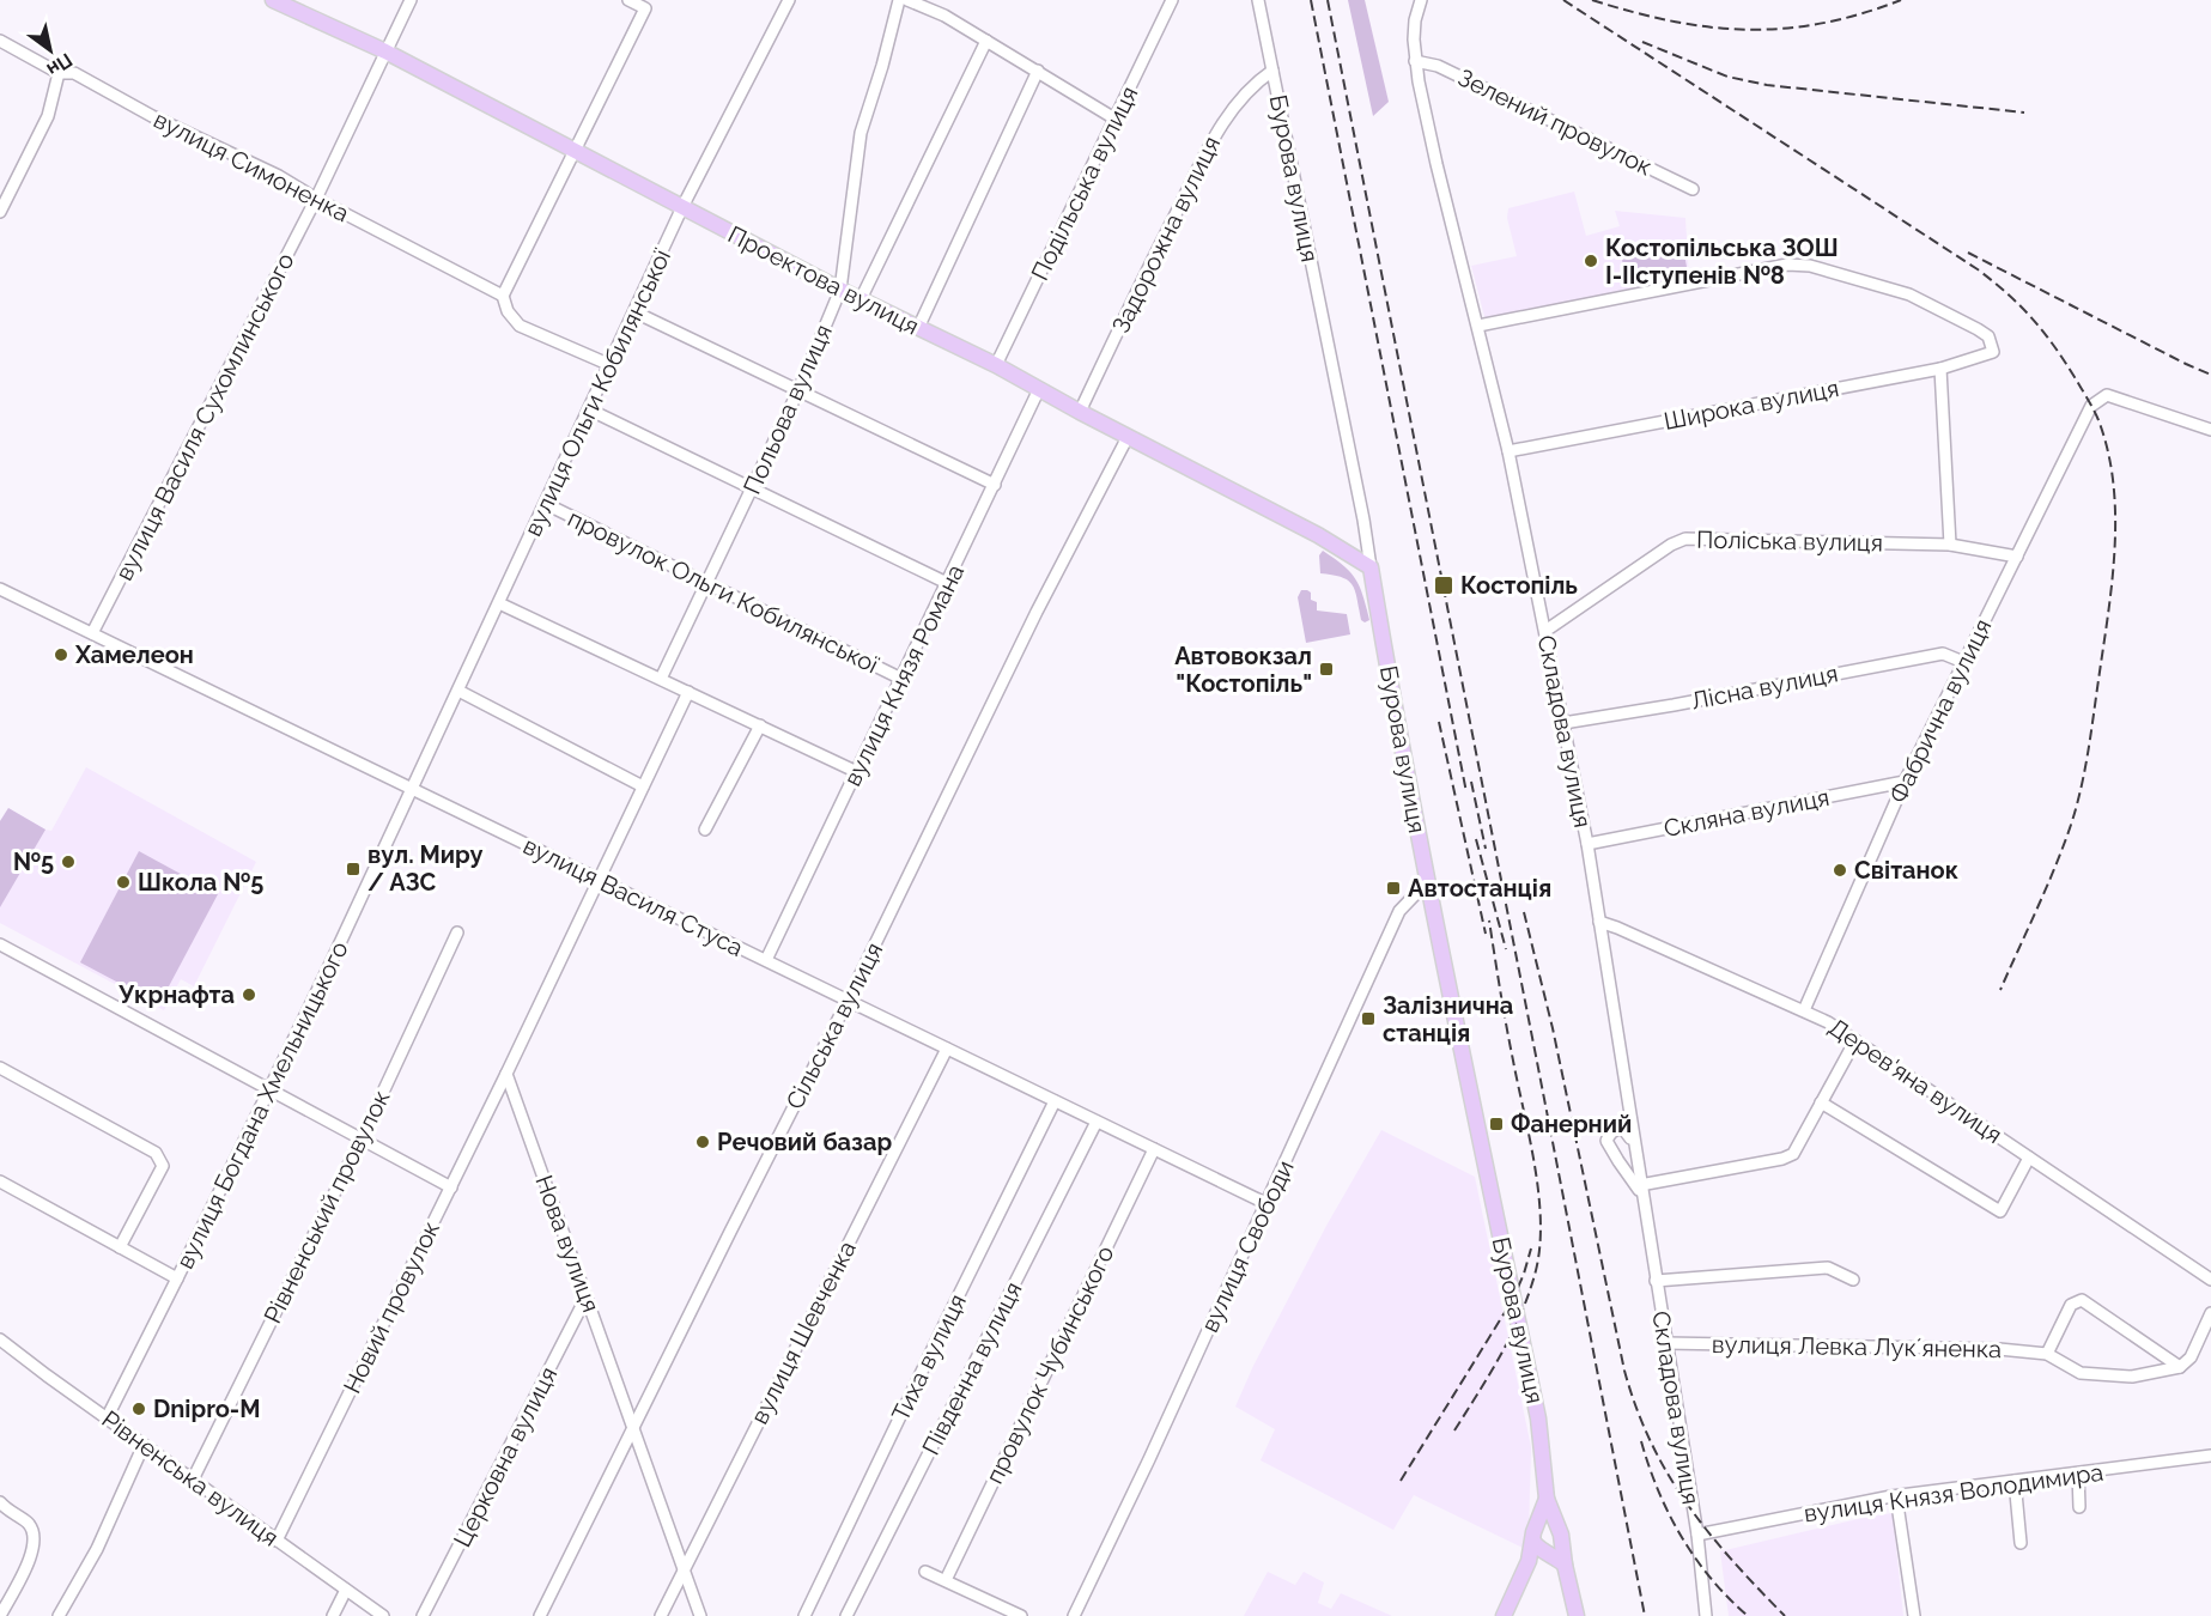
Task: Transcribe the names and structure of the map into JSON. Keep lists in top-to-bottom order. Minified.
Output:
{"streets":{"main road":["Бурова вулиця","Проектова вулиця"],"street":["Зелений провулок","вулиця Симоненка","Подільська вулиця","Задорожна вулиця","вулиця Ольги Кобилянської","Широка вулиця","Польова вулиця","вулиця Василя Сухомлинського","Поліська вулиця","провулок Ольги Кобилянської","вулиця Князя Романа","Лісна вулиця","Фабрична вулиця","Складова вулиця","Скляна вулиця","вулиця Василя Стуса","Сільська вулиця","Дерев'яна вулиця","вулиця Богдана Хмельницького","Рівненський провулок","Нова вулиця","вулиця Свободи","Новий провулок","вулиця Шевченка","вулиця Левка Лукʼяненка","Тиха вулиця","провулок Чубинського","Південна вулиця","Церковна вулиця","Рівненська вулиця","вулиця Князя Володимира"]},"crossings":[["Зелений провулок","Складова вулиця"],["вулиця Симоненка","вулиця Василя Сухомлинського"],["Бурова вулиця","Задорожна вулиця"],["Бурова вулиця","Проектова вулиця"],["Бурова вулиця","вулиця Свободи"],["Подільська вулиця","Проектова вулиця"],["Задорожна вулиця","Проектова вулиця"],["Проектова вулиця","вулиця Ольги Кобилянської"],["Проектова вулиця","Польова вулиця"],["Проектова вулиця","вулиця Василя Сухомлинського"],["Проектова вулиця","вулиця Князя Романа"],["Проектова вулиця","Сільська вулиця"],["вулиця Ольги Кобилянської","провулок Ольги Кобилянської"],["вулиця Ольги Кобилянської","вулиця Василя Стуса"],["вулиця Ольги Кобилянської","вулиця Богдана Хмельницького"],["Широка вулиця","Складова вулиця"],["Польова вулиця","провулок Ольги Кобилянської"],["вулиця Василя Сухомлинського","вулиця Василя Стуса"],["Поліська вулиця","Фабрична вулиця"],["Поліська вулиця","Складова вулиця"],["провулок Ольги Кобилянської","вулиця Князя Романа"],["вулиця Князя Романа","вулиця Василя Стуса"],["Лісна вулиця","Фабрична вулиця"],["Лісна вулиця","Складова вулиця"],["Фабрична вулиця","Скляна вулиця"],["Фабрична вулиця","Дерев'яна вулиця"],["Складова вулиця","Скляна вулиця"],["Складова вулиця","Дерев'яна вулиця"],["Складова вулиця","вулиця Левка Лукʼяненка"],["Складова вулиця","вулиця Князя Володимира"],["вулиця Василя Стуса","Сільська вулиця"],["вулиця Василя Стуса","вулиця Богдана Хмельницького"],["вулиця Василя Стуса","вулиця Свободи"],["вулиця Василя Стуса","вулиця Шевченка"],["вулиця Василя Стуса","Тиха вулиця"],["вулиця Василя Стуса","провулок Чубинського"],["вулиця Василя Стуса","Південна вулиця"],["Сільська вулиця","Нова вулиця"],["вулиця Богдана Хмельницького","Рівненська вулиця"],["Рівненський провулок","Рівненська вулиця"],["Нова вулиця","Новий провулок"],["Нова вулиця","вулиця Шевченка"],["Нова вулиця","Церковна вулиця"],["Новий провулок","Рівненська вулиця"]],"places":{"other":["Костопільська ЗОШ І-ІІступенів №8","Хамелеон","№5","Світанок","Школа №5","Укрнафта","Речовий базар","Dnipro-M"],"transit":["Костопіль","Автовокзал \"Костопіль\"","вул. Миру / АЗС","Автостанція","Залізнична станція","Фанерний"]},"north":"bottom right"}
